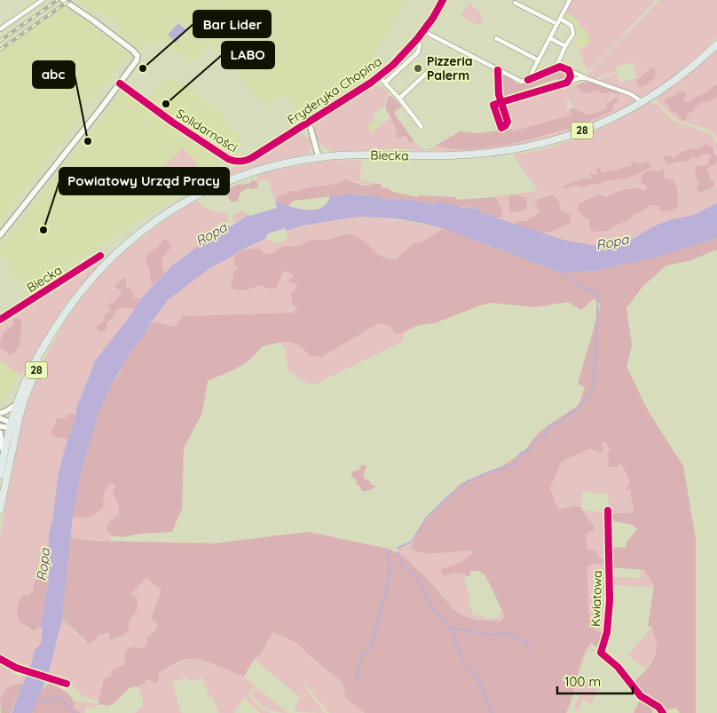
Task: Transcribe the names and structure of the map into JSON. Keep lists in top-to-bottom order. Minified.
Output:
{"streets":{"main road":["28","Biecka"],"street":["Fryderyka Chopina","Solidarności","Kwiatowa"]},"crossings":[["Fryderyka Chopina","Solidarności"],["Fryderyka Chopina","Biecka"],["28","Biecka"]],"water":["Ropa"],"places":["Bar Lider","Pizzeria Palerm","LABO","abc","Powiatowy Urząd Pracy"],"scale_bar":"100 m"}
